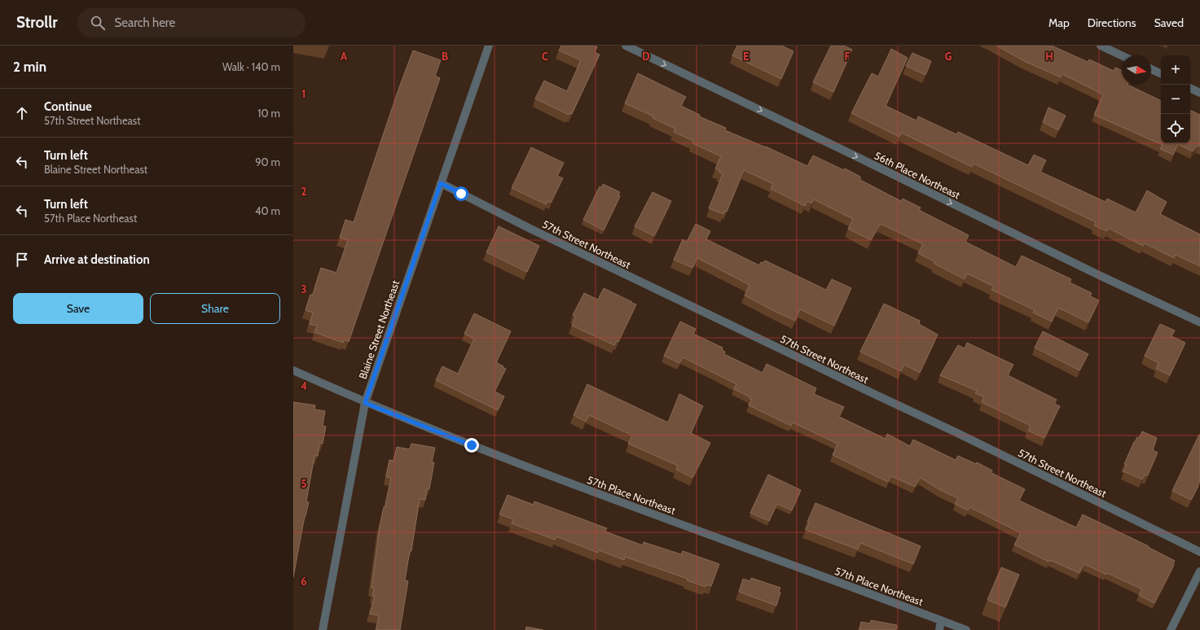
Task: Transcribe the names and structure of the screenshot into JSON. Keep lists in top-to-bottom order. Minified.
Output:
{"streets":{"street":["56th Place Northeast","57th Street Northeast","Blaine Street Northeast","57th Place Northeast"]},"crossings":[["57th Street Northeast","Blaine Street Northeast"],["Blaine Street Northeast","57th Place Northeast"]],"one_way":["56th Place Northeast"],"north":"right","page":{"header":"Strollr","search":"Search here","nav":["Map","Directions","Saved"],"heading":["2 min","Walk · 140 m"],"map_buttons":["+","−"],"list":[["Continue","57th Street Northeast","10 m"],["Turn left","Blaine Street Northeast","90 m"],["Turn left","57th Place Northeast","40 m"],"Arrive at destination"],"buttons":["Save","Share"]},"grid":{"columns":["A","B","C","D","E","F","G","H"],"rows":["1","2","3","4","5","6"]}}
